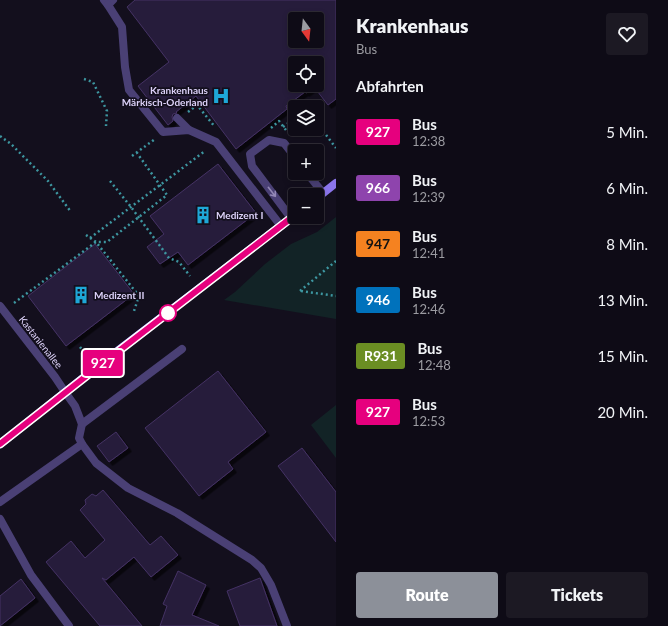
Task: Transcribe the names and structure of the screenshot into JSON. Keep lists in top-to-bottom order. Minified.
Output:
{"streets":{"street":["Kastanienallee"]},"places":{"hospital":["Krankenhaus Märkisch-Oderland"],"building":["Medizent I","Medizent II"]},"lines":["bus line 927"],"north":"bottom","page":{"on_map":"927","heading":[["Krankenhaus","Bus"],"Abfahrten"],"map_buttons":["+","−"],"list":[{"mark":"927","name":"Bus","note":"12:38","value":"5 Min."},{"mark":"966","name":"Bus","note":"12:39","value":"6 Min."},{"mark":"947","name":"Bus","note":"12:41","value":"8 Min."},{"mark":"946","name":"Bus","note":"12:46","value":"13 Min."},{"mark":"R931","name":"Bus","note":"12:48","value":"15 Min."},{"mark":"927","name":"Bus","note":"12:53","value":"20 Min."}],"buttons":["Route","Tickets"]}}
